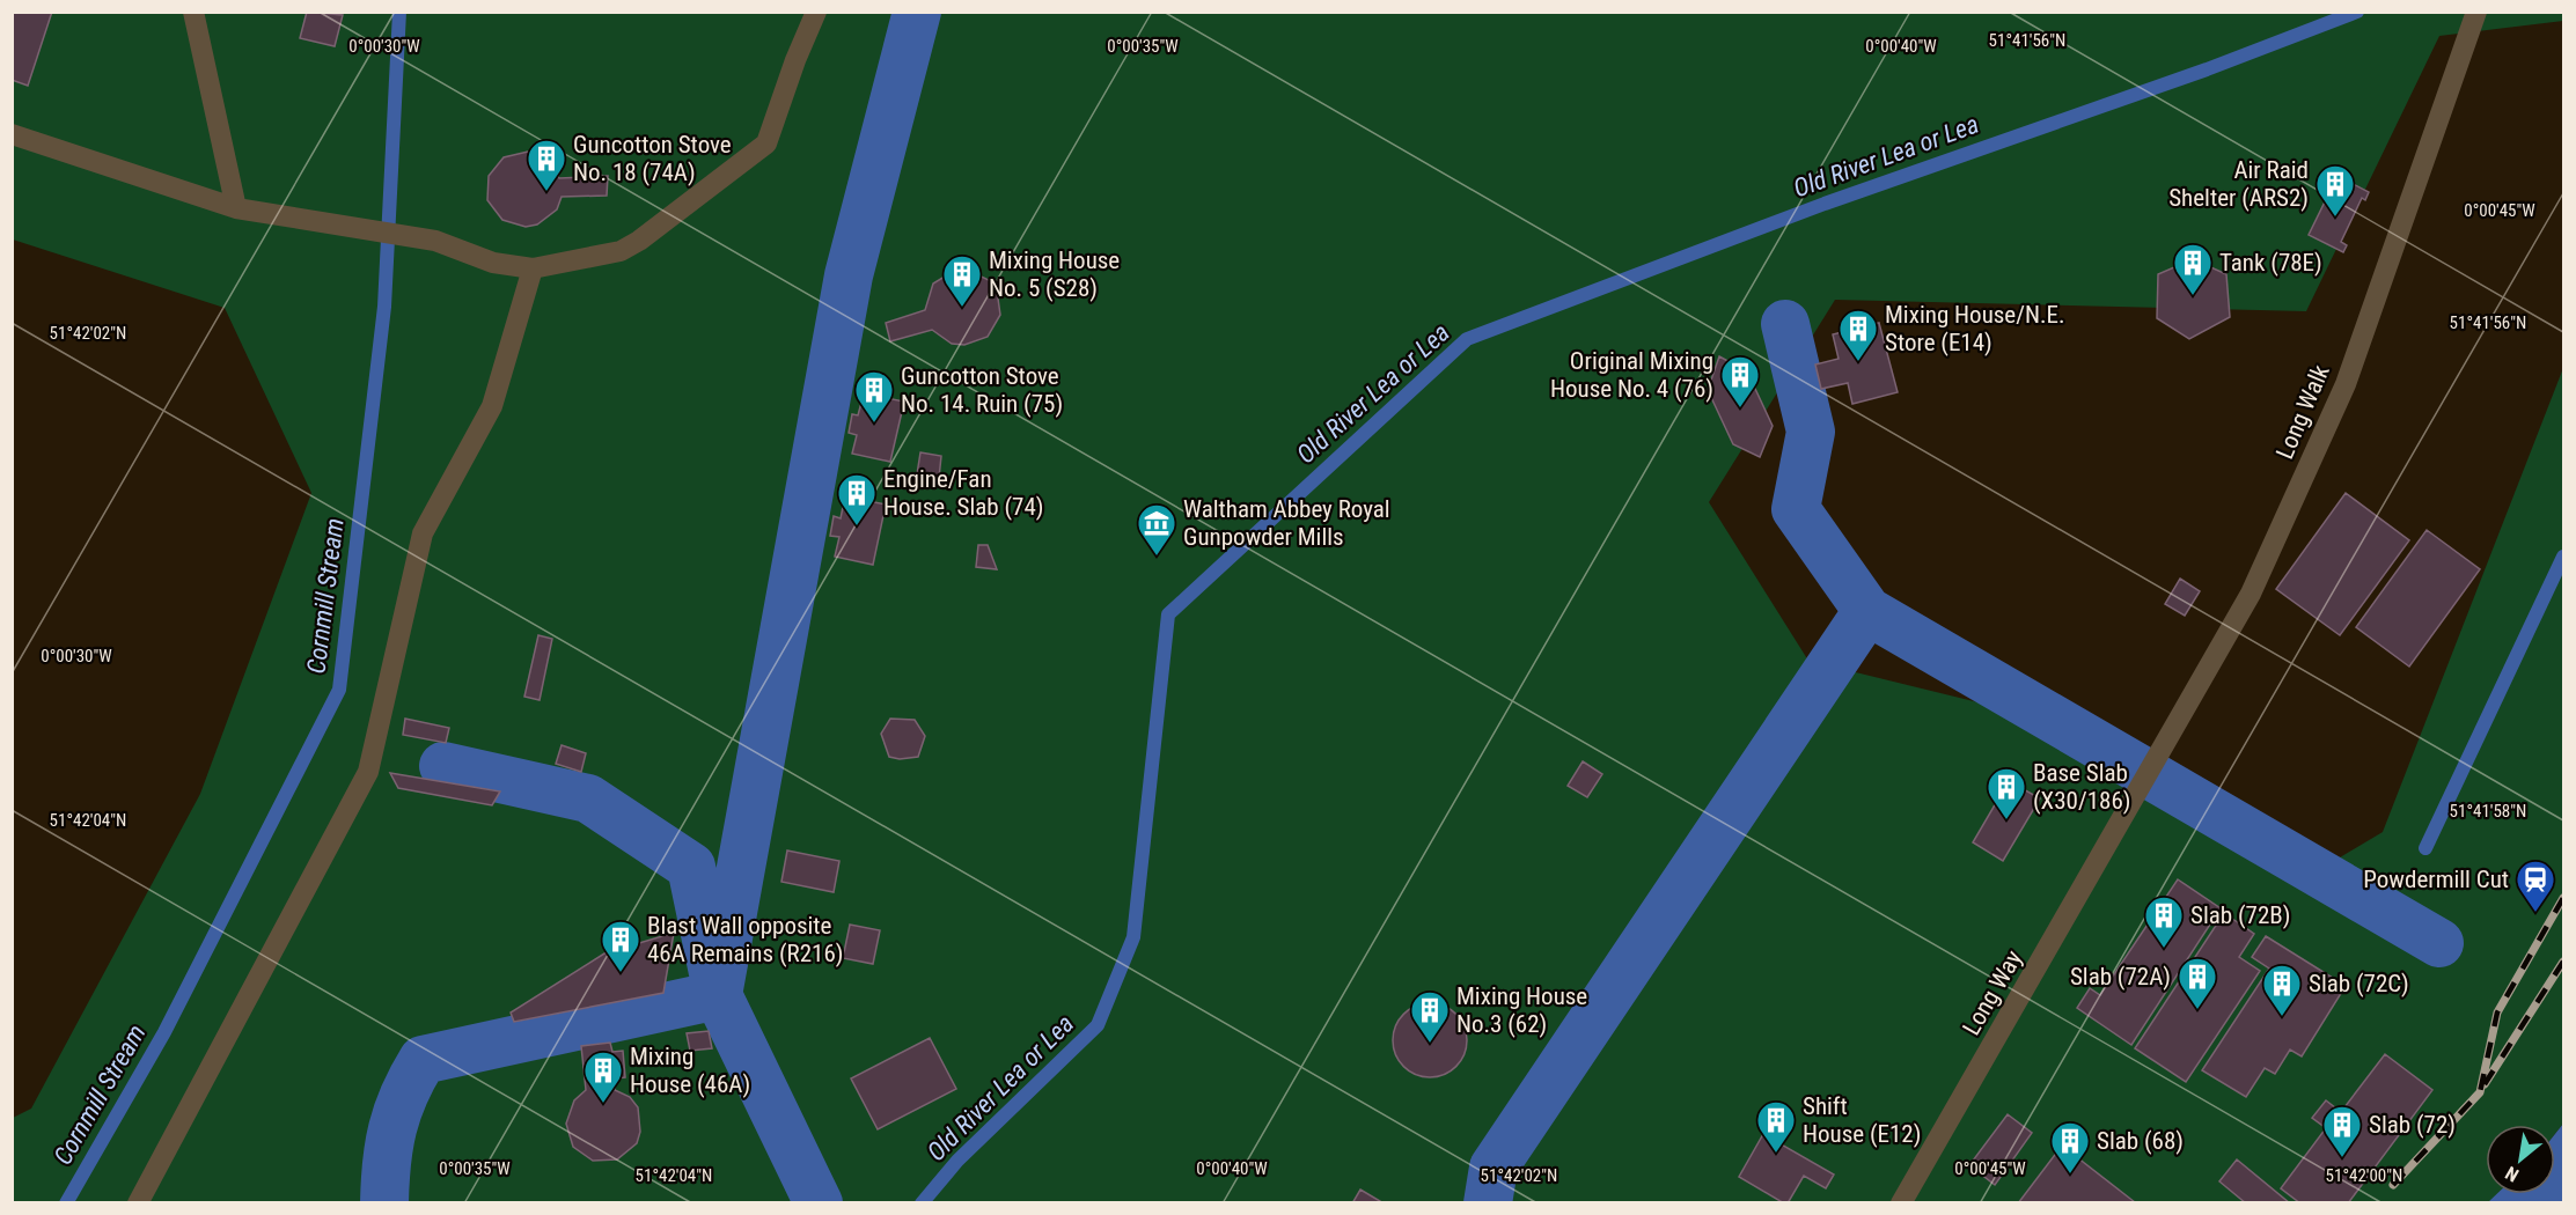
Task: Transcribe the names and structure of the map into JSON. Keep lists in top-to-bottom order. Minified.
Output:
{"streets":{"lane":["Long Walk","Long Way"]},"crossings":[["Long Walk","Long Way"]],"water":["Old River Lea or Lea","Cornmill Stream"],"places":{"building":["Guncotton Stove No. 18 (74A)","Air Raid Shelter (ARS2)","Tank (78E)","Mixing House No. 5 (S28)","Mixing House/N.E. Store (E14)","Original Mixing House No. 4 (76)","Guncotton Stove No. 14. Ruin (75)","Engine/Fan House. Slab (74)","Base Slab (X30/186)","Slab (72B)","Blast Wall opposite 46A Remains (R216)","Slab (72A)","Slab (72C)","Mixing House No.3 (62)","Mixing House (46A)","Shift House (E12)","Slab (72)","Slab (68)"],"museum":["Waltham Abbey Royal Gunpowder Mills"],"station":["Powdermill Cut"]},"north":"bottom left","coordinates":["51°41'56\"N","0°00'30\"W","0°00'35\"W","0°00'40\"W","0°00'45\"W","51°42'02\"N","51°41'58\"N","51°42'04\"N","51°42'00\"N"]}
